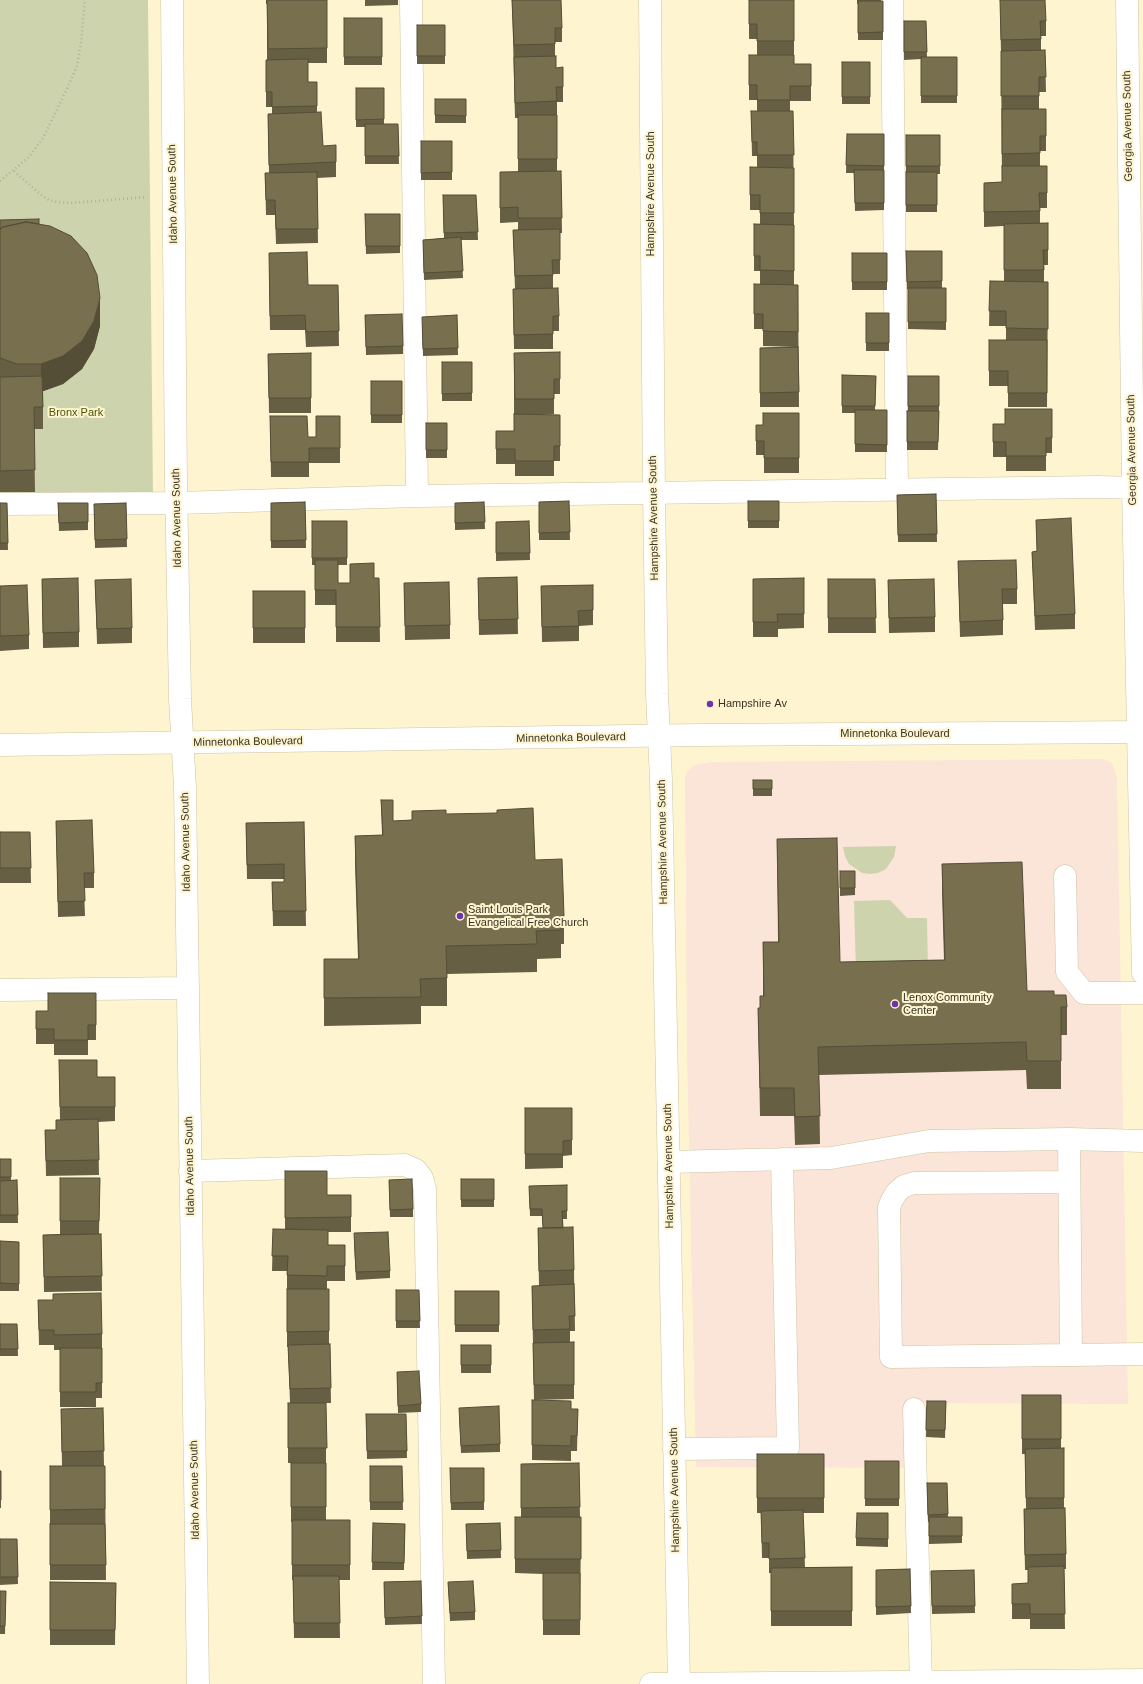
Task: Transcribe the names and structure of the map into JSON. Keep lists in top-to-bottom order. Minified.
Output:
{"streets":{"street":["Georgia Avenue South","Idaho Avenue South","Hampshire Avenue South","Minnetonka Boulevard"]},"crossings":[["Georgia Avenue South","Minnetonka Boulevard"],["Idaho Avenue South","Minnetonka Boulevard"],["Hampshire Avenue South","Minnetonka Boulevard"]],"parks":["Bronx Park"],"places":["Hampshire Av","Saint Louis Park Evangelical Free Church","Lenox Community Center"]}
